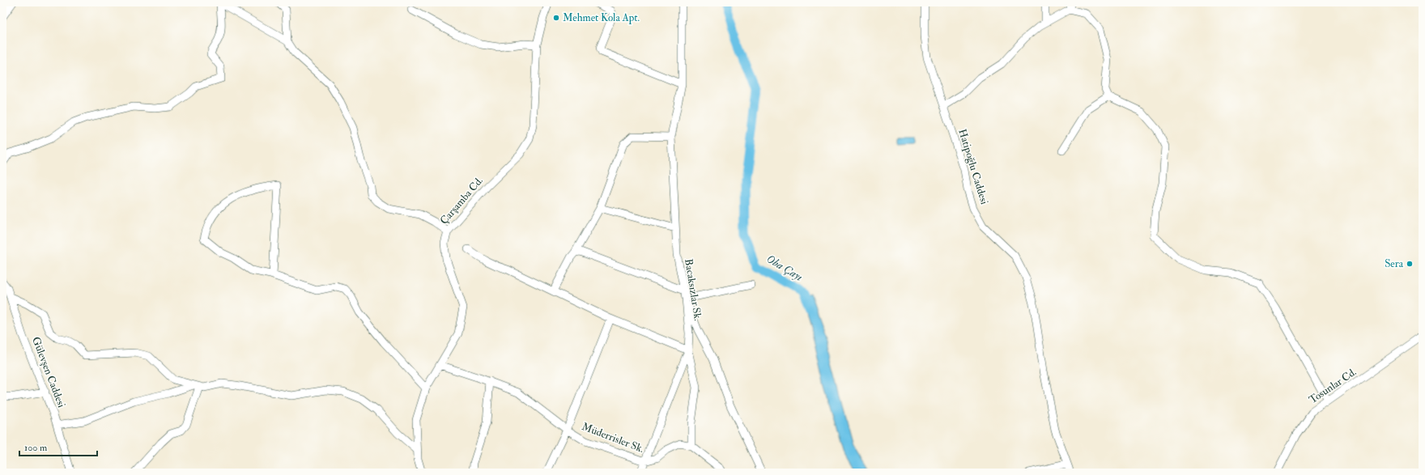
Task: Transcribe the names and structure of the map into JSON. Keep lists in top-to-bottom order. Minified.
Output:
{"streets":{"street":["Hatipoğlu Caddesi","Çarşamba Cd.","Bacaksızlar Sk.","Gülevşen Caddesi","Tosunlar Cd.","Müderrisler Sk."]},"crossings":[["Çarşamba Cd.","Müderrisler Sk."],["Bacaksızlar Sk.","Müderrisler Sk."]],"water":["Oba Çayı"],"places":["Mehmet Kola Apt.","Sera"],"scale_bar":"100 m"}
